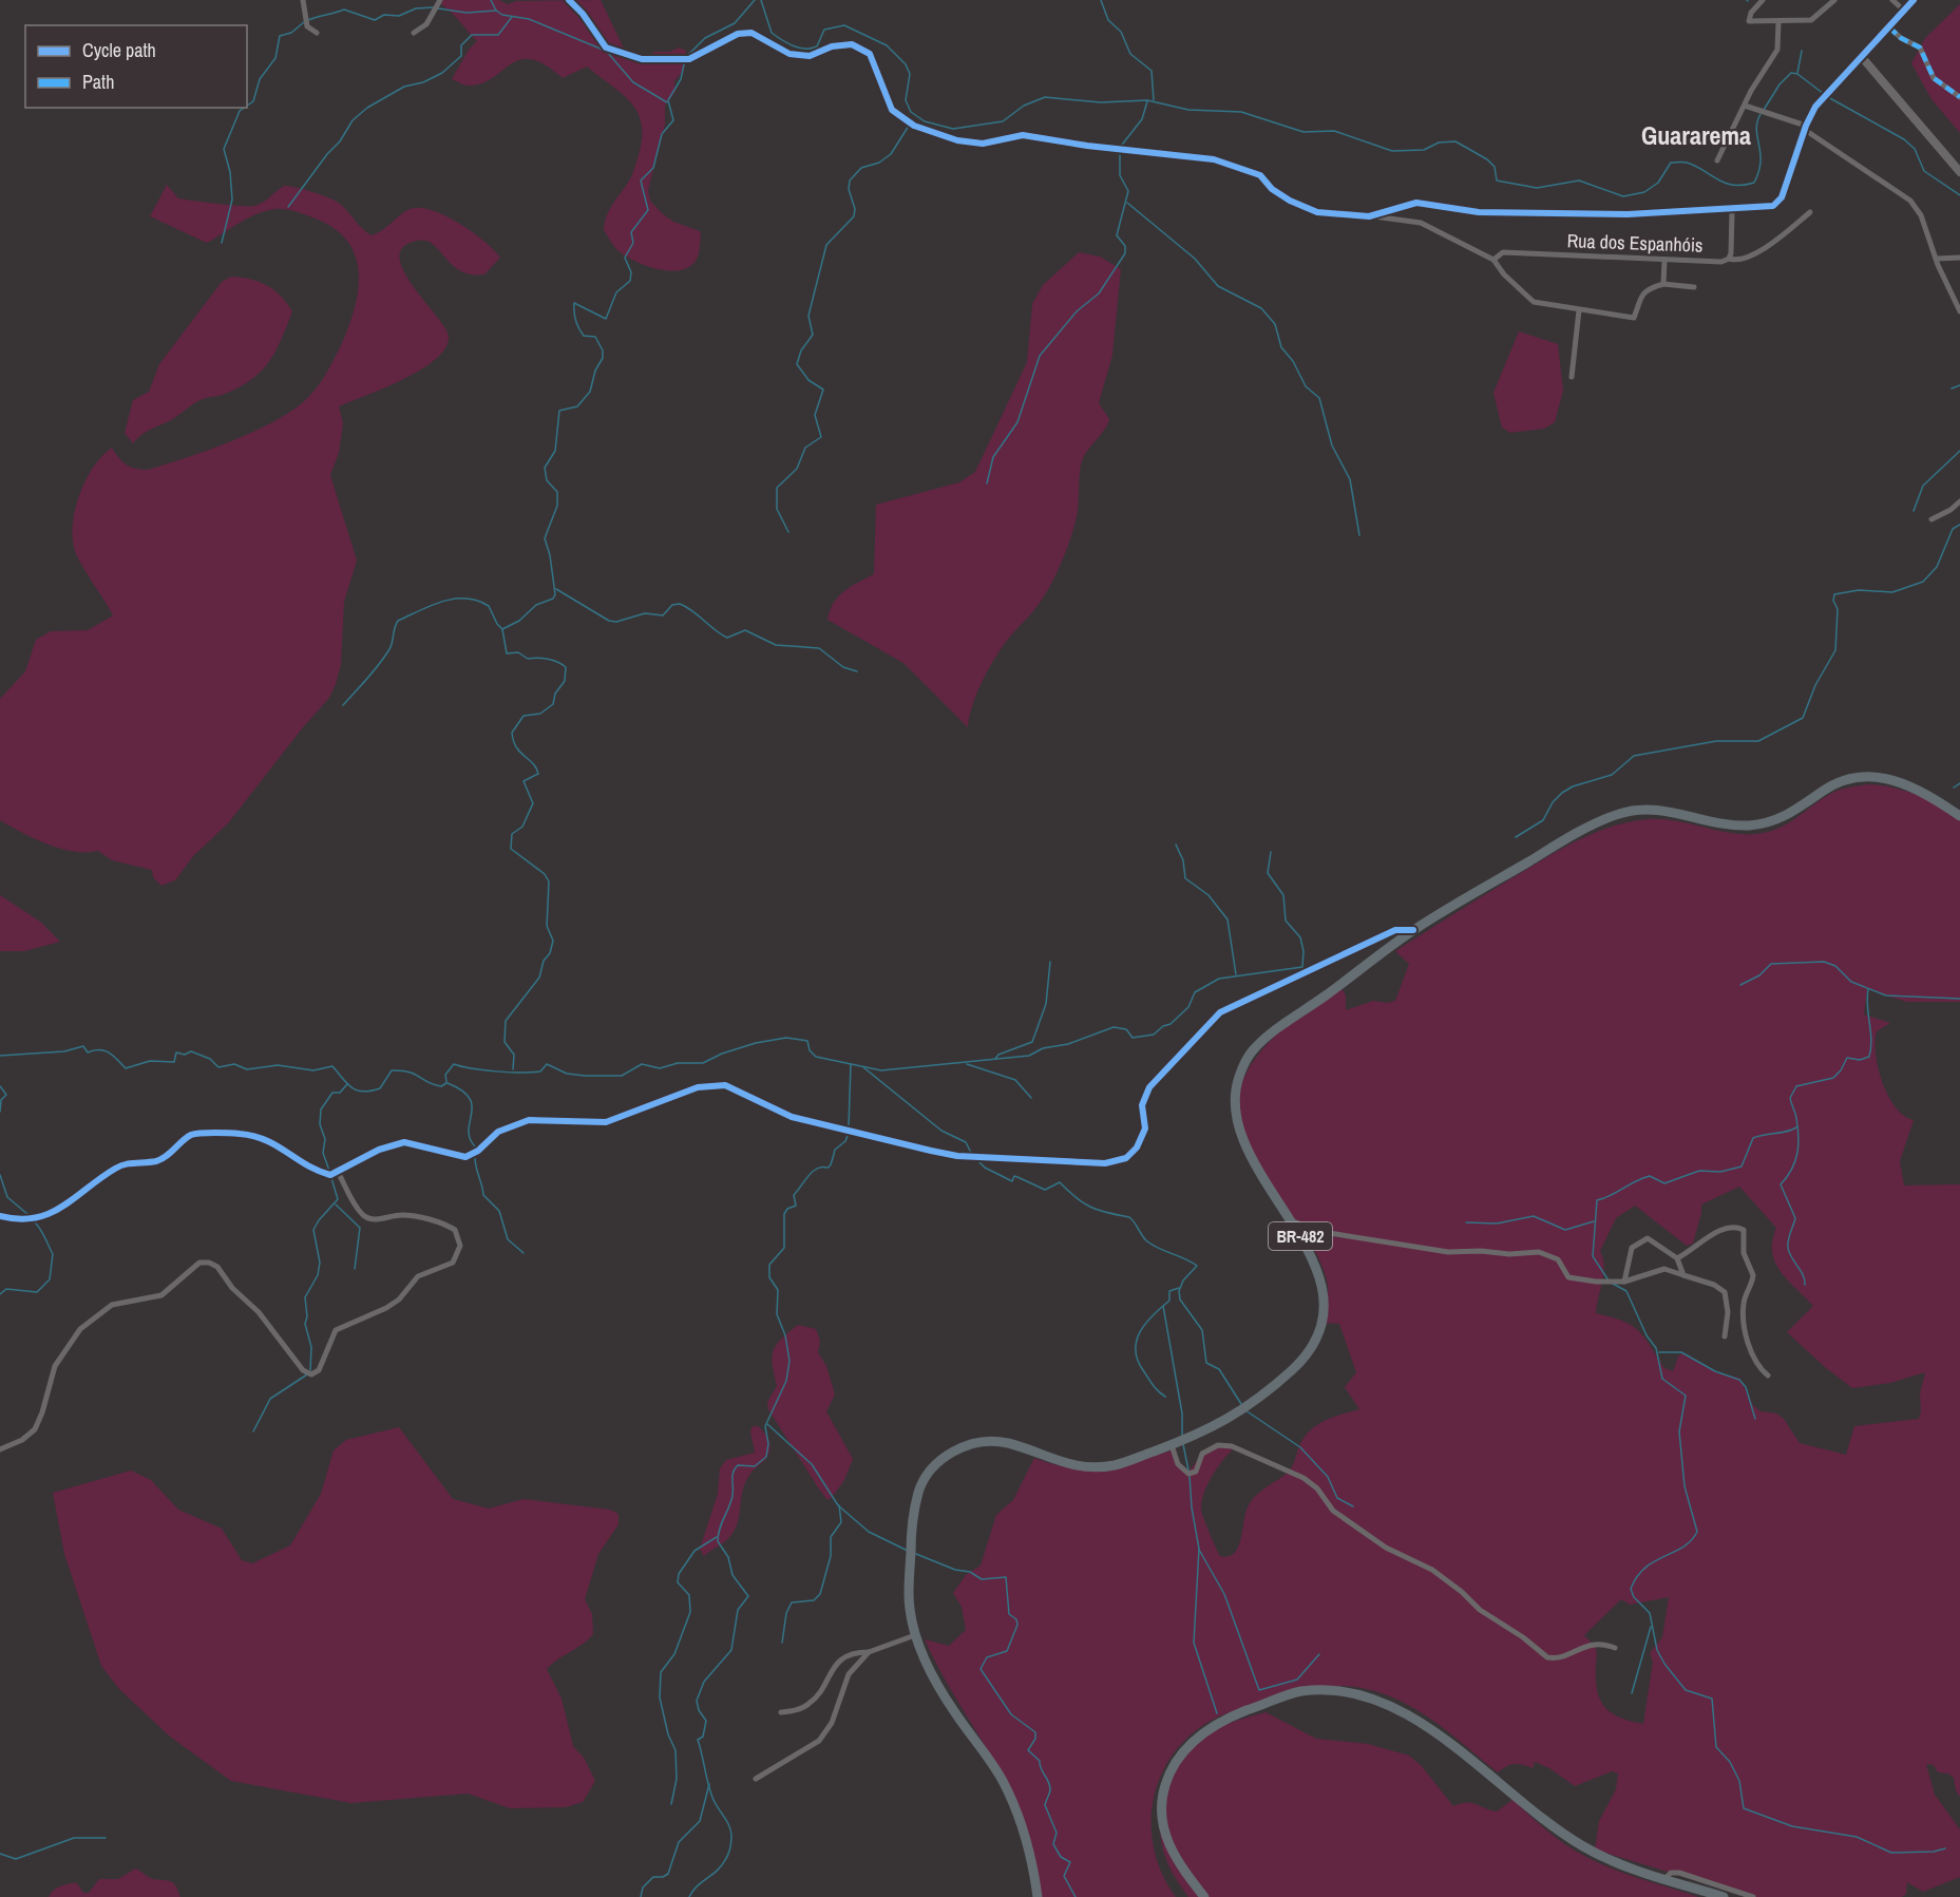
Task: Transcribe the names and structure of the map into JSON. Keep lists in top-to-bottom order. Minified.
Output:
{"streets":{"highway":["BR-482"],"street":["Rua dos Espanhóis"]},"districts":["Guararema"],"legend":["Cycle path","Path"]}
